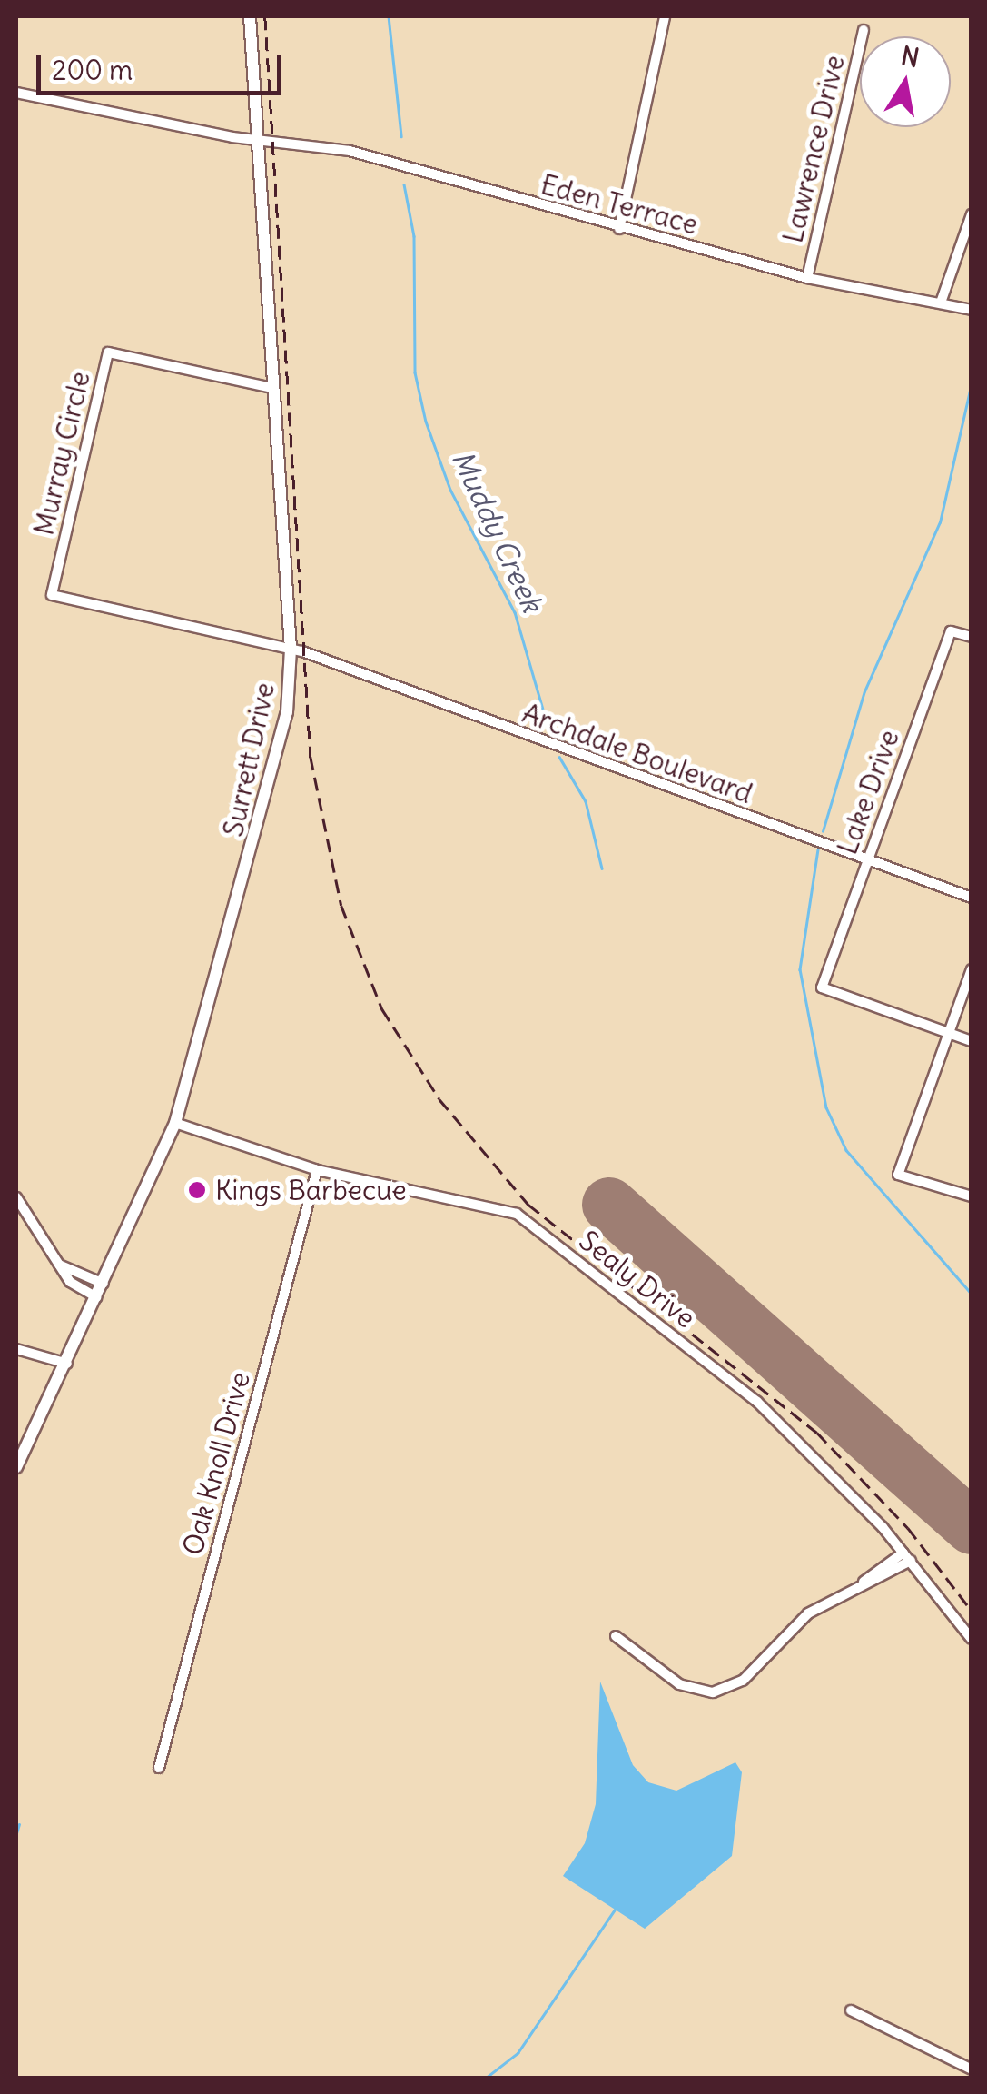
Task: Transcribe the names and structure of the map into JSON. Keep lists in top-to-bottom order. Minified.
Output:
{"streets":{"street":["Lawrence Drive","Eden Terrace","Murray Circle","Archdale Boulevard","Surrett Drive","Lake Drive","Sealy Drive","Oak Knoll Drive"]},"crossings":[["Lawrence Drive","Eden Terrace"],["Eden Terrace","Surrett Drive"],["Murray Circle","Archdale Boulevard"],["Murray Circle","Surrett Drive"],["Archdale Boulevard","Surrett Drive"],["Archdale Boulevard","Lake Drive"],["Surrett Drive","Sealy Drive"],["Sealy Drive","Oak Knoll Drive"]],"water":["Muddy Creek"],"places":["Kings Barbecue"],"scale_bar":"200 m","north":"top"}
